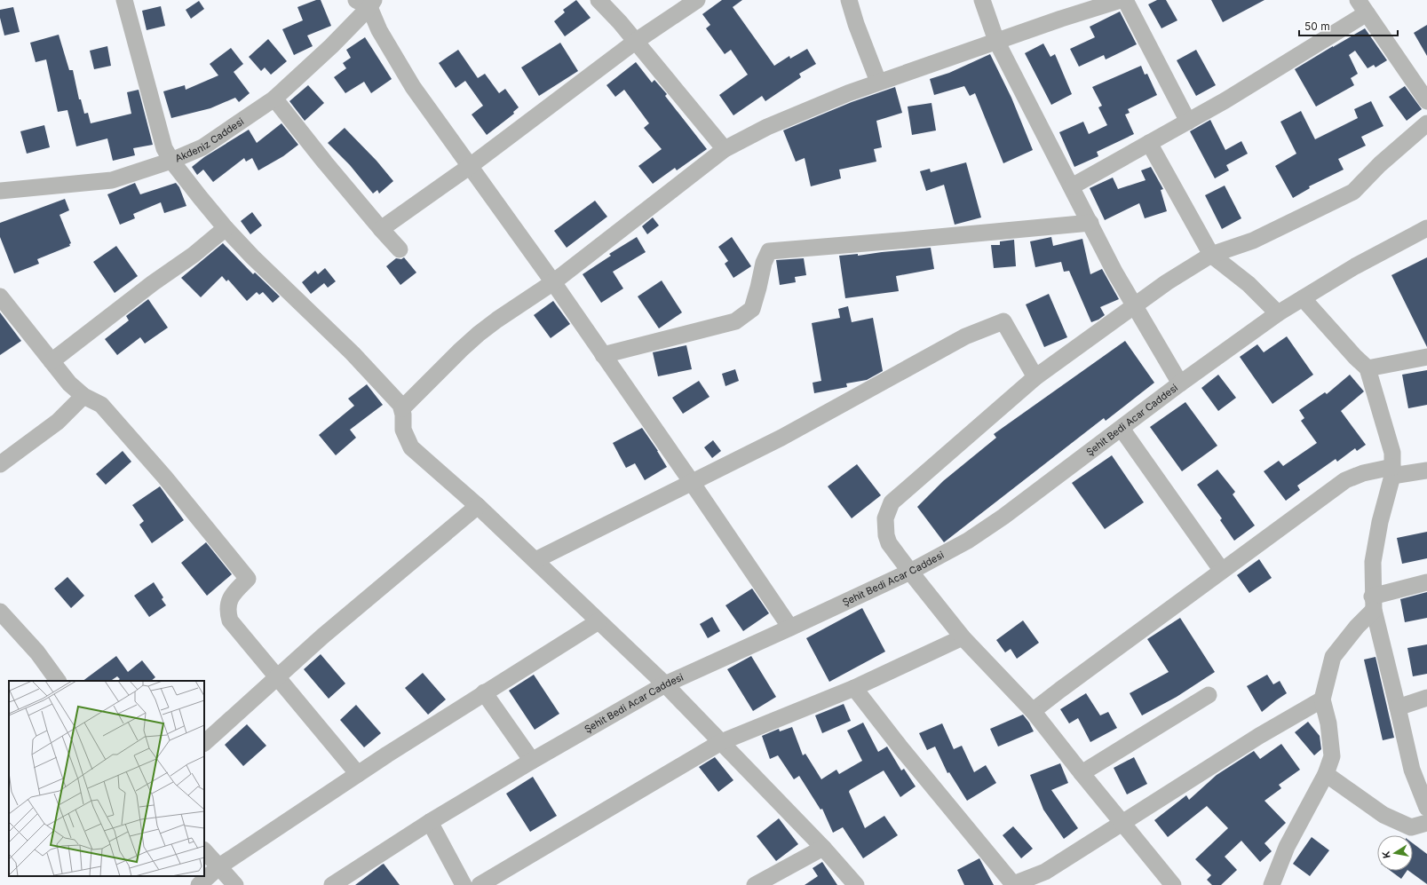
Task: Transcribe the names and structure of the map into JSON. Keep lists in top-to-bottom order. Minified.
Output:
{"streets":{"street":["Akdeniz Caddesi","Şehit Bedi Acar Caddesi"]},"scale_bar":"50 m","north":"left"}
